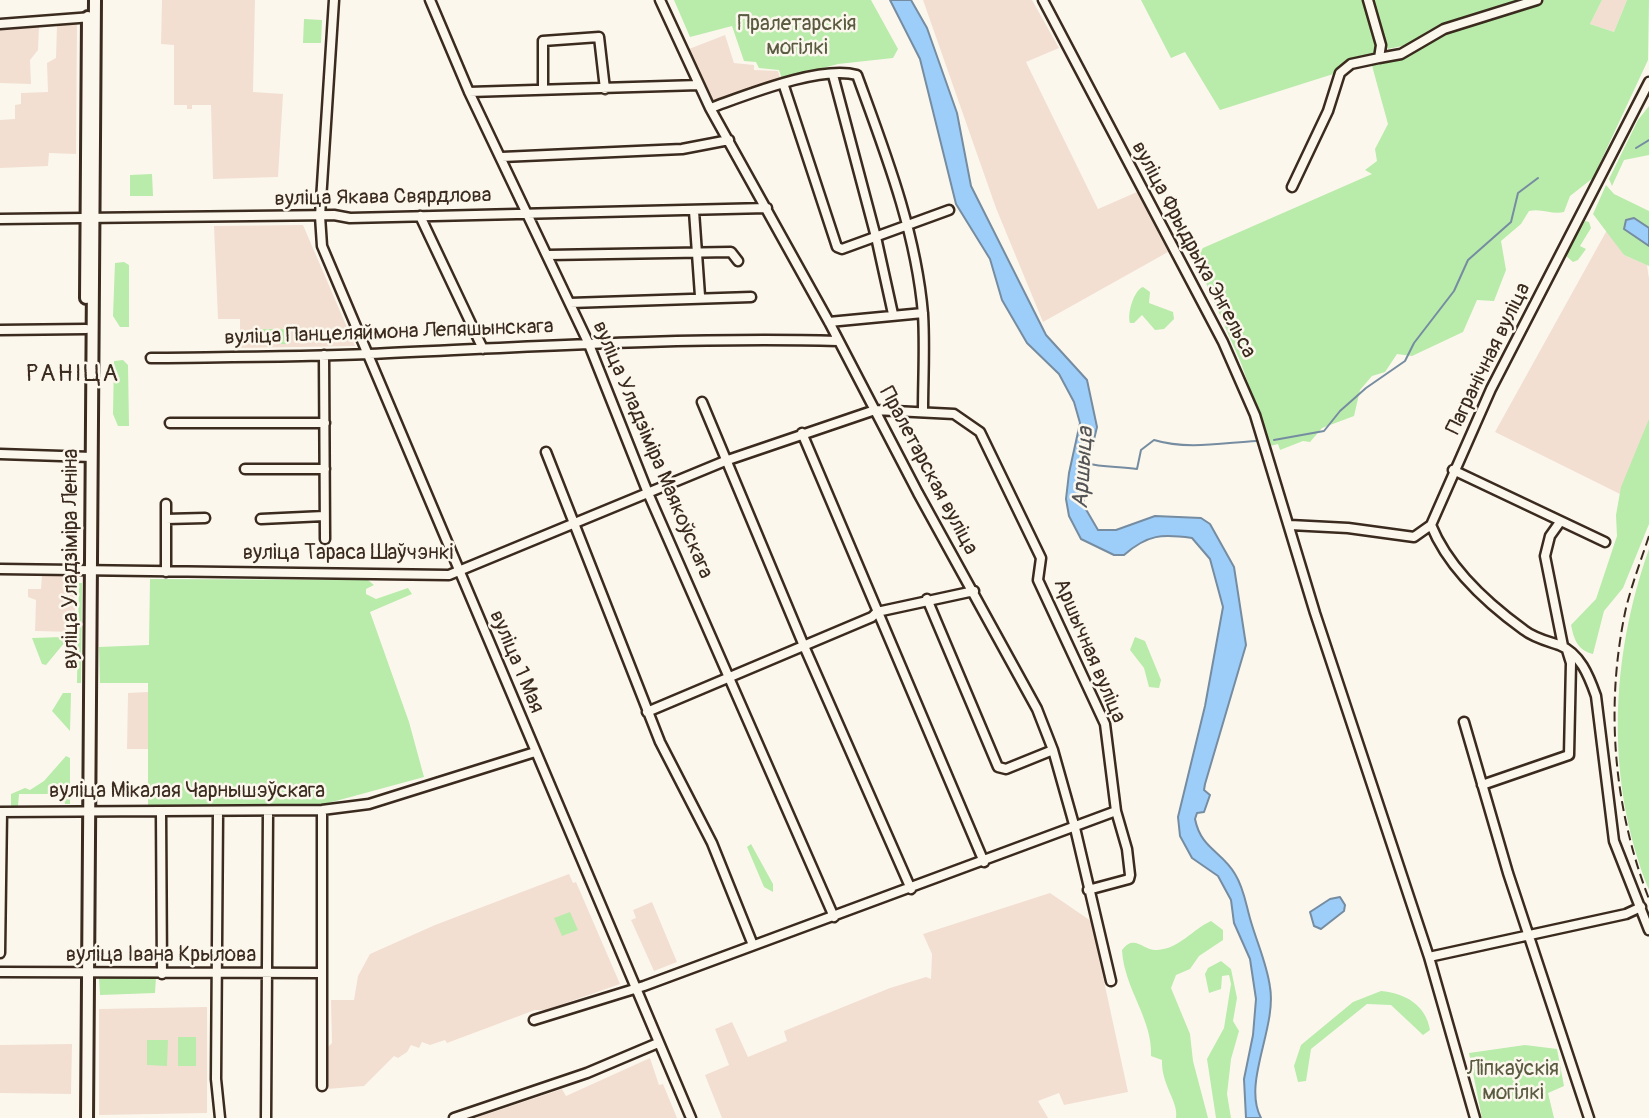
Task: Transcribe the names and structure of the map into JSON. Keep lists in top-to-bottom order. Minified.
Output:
{"streets":{"main road":["вуліца Уладзіміра Леніна"],"street":["вуліца Якава Свярдлова","вуліца Фрыдрыха Энгельса","вуліца Панцеляймона Лепяшынскага","Пагранічная вуліца","вуліца Уладзіміра Маякоўскага","Пралетарская вуліца","вуліца Тараса Шаўчэнкі","Аршычная вуліца","вуліца 1 Мая","вуліца Мікалая Чарнышэўскага","вуліца Івана Крылова"]},"crossings":[["вуліца Якава Свярдлова","вуліца Уладзіміра Маякоўскага"],["вуліца Якава Свярдлова","Пралетарская вуліца"],["вуліца Якава Свярдлова","вуліца Уладзіміра Леніна"],["вуліца Якава Свярдлова","вуліца 1 Мая"],["вуліца Панцеляймона Лепяшынскага","вуліца Уладзіміра Маякоўскага"],["вуліца Панцеляймона Лепяшынскага","Пралетарская вуліца"],["вуліца Панцеляймона Лепяшынскага","вуліца 1 Мая"],["вуліца Уладзіміра Маякоўскага","вуліца Тараса Шаўчэнкі"],["Пралетарская вуліца","вуліца Тараса Шаўчэнкі"],["Пралетарская вуліца","Аршычная вуліца"],["вуліца Тараса Шаўчэнкі","вуліца Уладзіміра Леніна"],["вуліца Тараса Шаўчэнкі","Аршычная вуліца"],["вуліца Тараса Шаўчэнкі","вуліца 1 Мая"],["вуліца Уладзіміра Леніна","вуліца Мікалая Чарнышэўскага"],["вуліца Уладзіміра Леніна","вуліца Івана Крылова"],["вуліца 1 Мая","вуліца Мікалая Чарнышэўскага"]],"districts":["РАНІЦА"],"water":["Аршыца"],"parks":["Пралетарскія могілкі","Ліпкаўскія могілкі"]}
